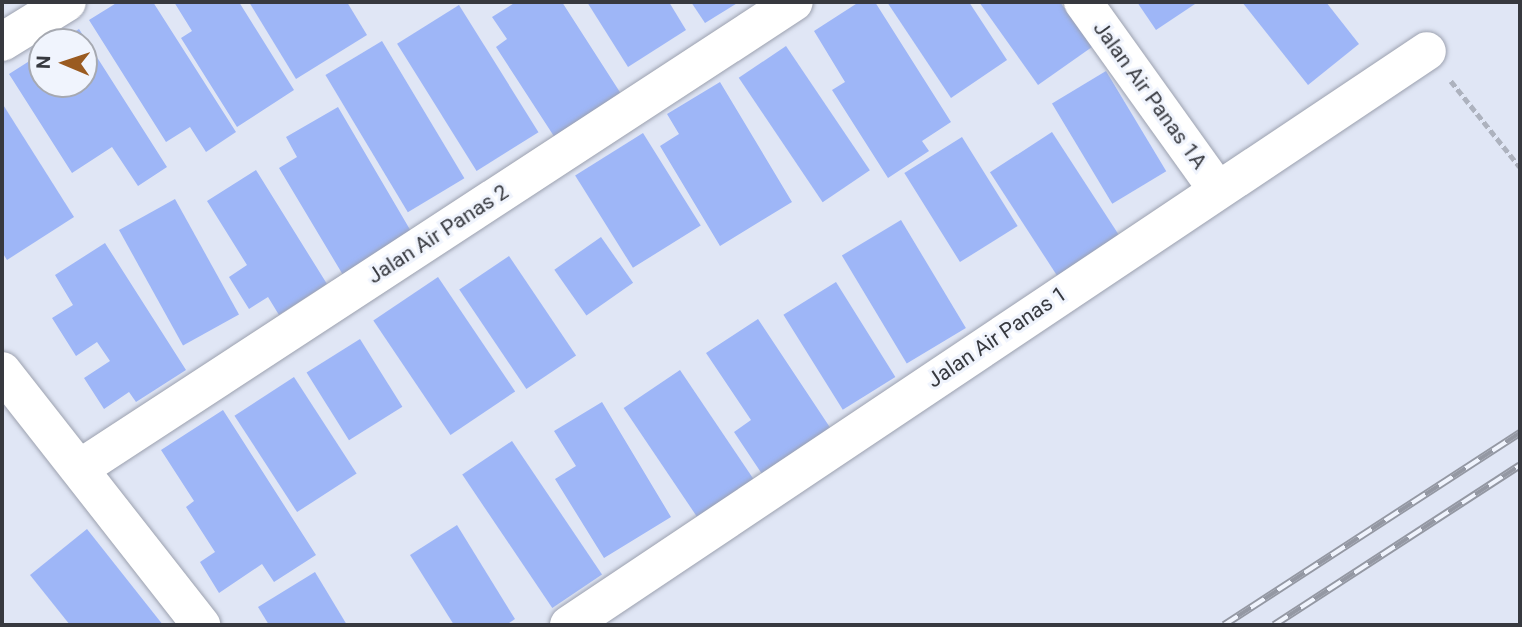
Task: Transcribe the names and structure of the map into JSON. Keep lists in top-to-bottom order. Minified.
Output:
{"streets":{"street":["Jalan Air Panas 1A","Jalan Air Panas 2","Jalan Air Panas 1"]},"crossings":[["Jalan Air Panas 1A","Jalan Air Panas 1"]],"north":"left"}
